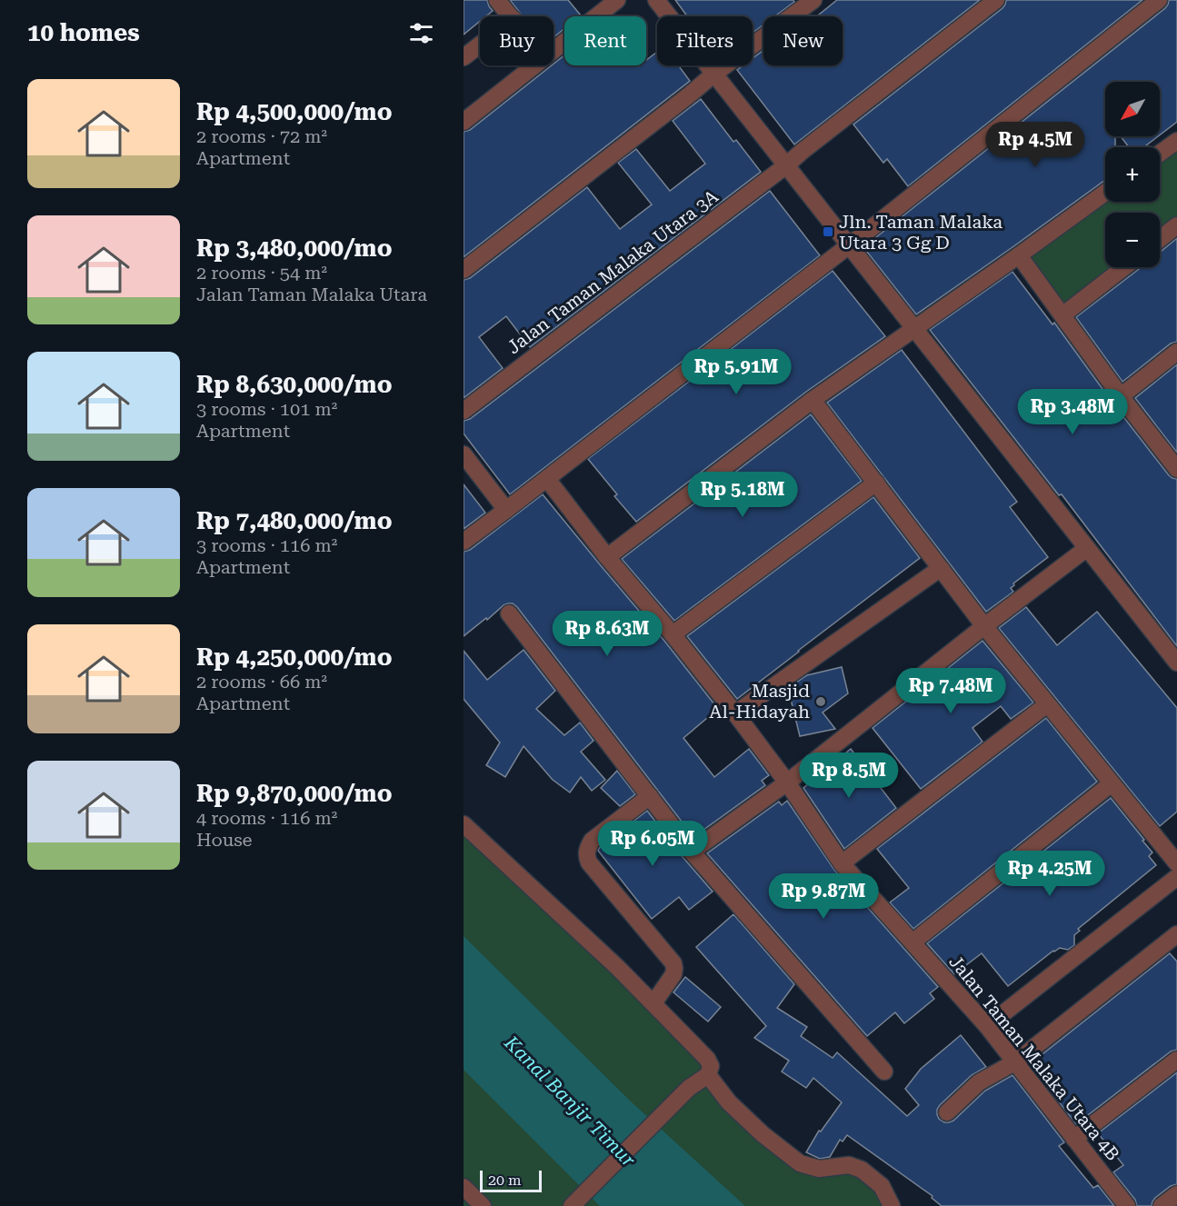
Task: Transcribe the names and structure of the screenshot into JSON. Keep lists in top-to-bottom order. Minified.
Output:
{"streets":{"street":["Jalan Taman Malaka Utara 3A","Jalan Taman Malaka Utara 4B"]},"water":["Kanal Banjir Timur"],"places":{"transit":["Jln. Taman Malaka Utara 3 Gg D"],"other":["Masjid Al-Hidayah"]},"scale_bar":"20 m","north":"bottom left","page":{"heading":"10 homes","chip":["Buy","Rent","Filters","New"],"list":[{"name":"Rp 4,500,000/mo","note":"2 rooms · 72 m² · Apartment"},{"name":"Rp 3,480,000/mo","note":"2 rooms · 54 m² · Jalan Taman Malaka Utara"},{"name":"Rp 8,630,000/mo","note":"3 rooms · 101 m² · Apartment"},{"name":"Rp 7,480,000/mo","note":"3 rooms · 116 m² · Apartment"},{"name":"Rp 4,250,000/mo","note":"2 rooms · 66 m² · Apartment"},{"name":"Rp 9,870,000/mo","note":"4 rooms · 116 m² · House"}],"map_buttons":["+","−"],"price":["Rp 4.5M","Rp 5.91M","Rp 3.48M","Rp 5.18M","Rp 8.63M","Rp 7.48M","Rp 8.5M","Rp 6.05M","Rp 4.25M","Rp 9.87M"],"scale":"20 m"}}
